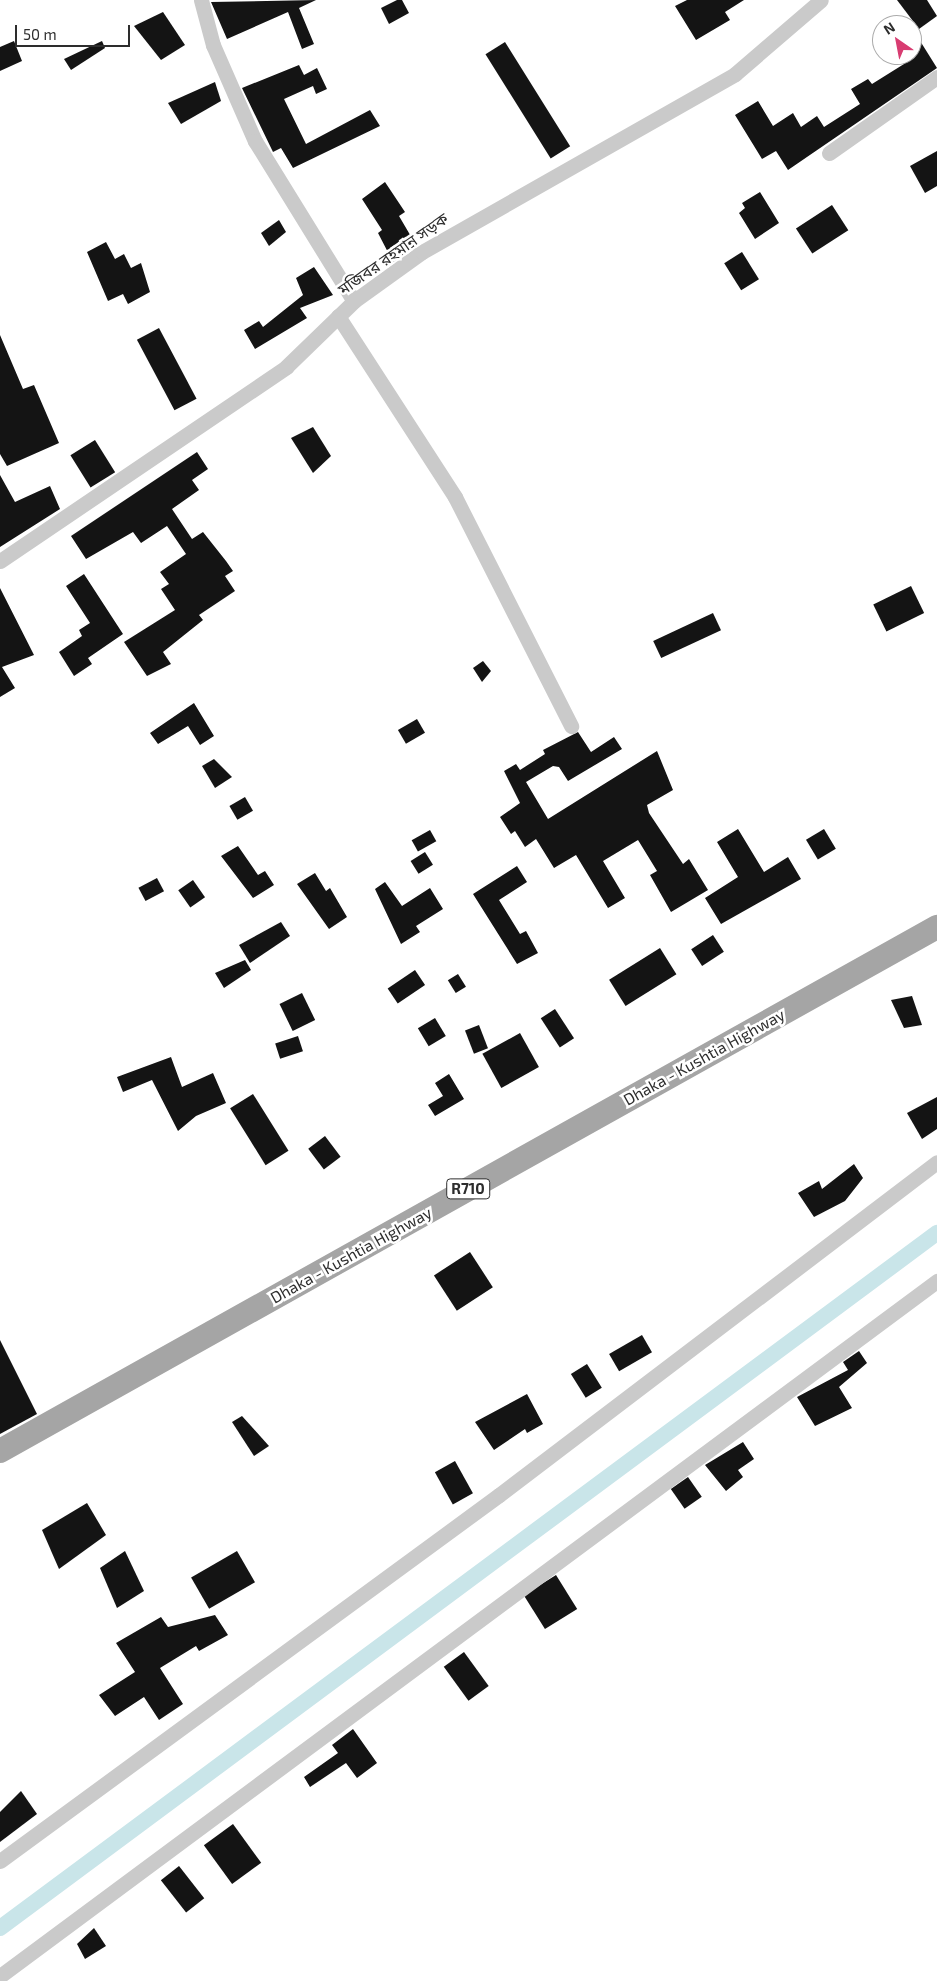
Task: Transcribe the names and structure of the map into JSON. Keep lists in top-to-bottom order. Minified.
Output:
{"streets":{"main road":["Dhaka - Kushtia Highway","R710"],"street":["মজিবর রহমান সড়ক"]},"scale_bar":"50 m","north":"top left"}
